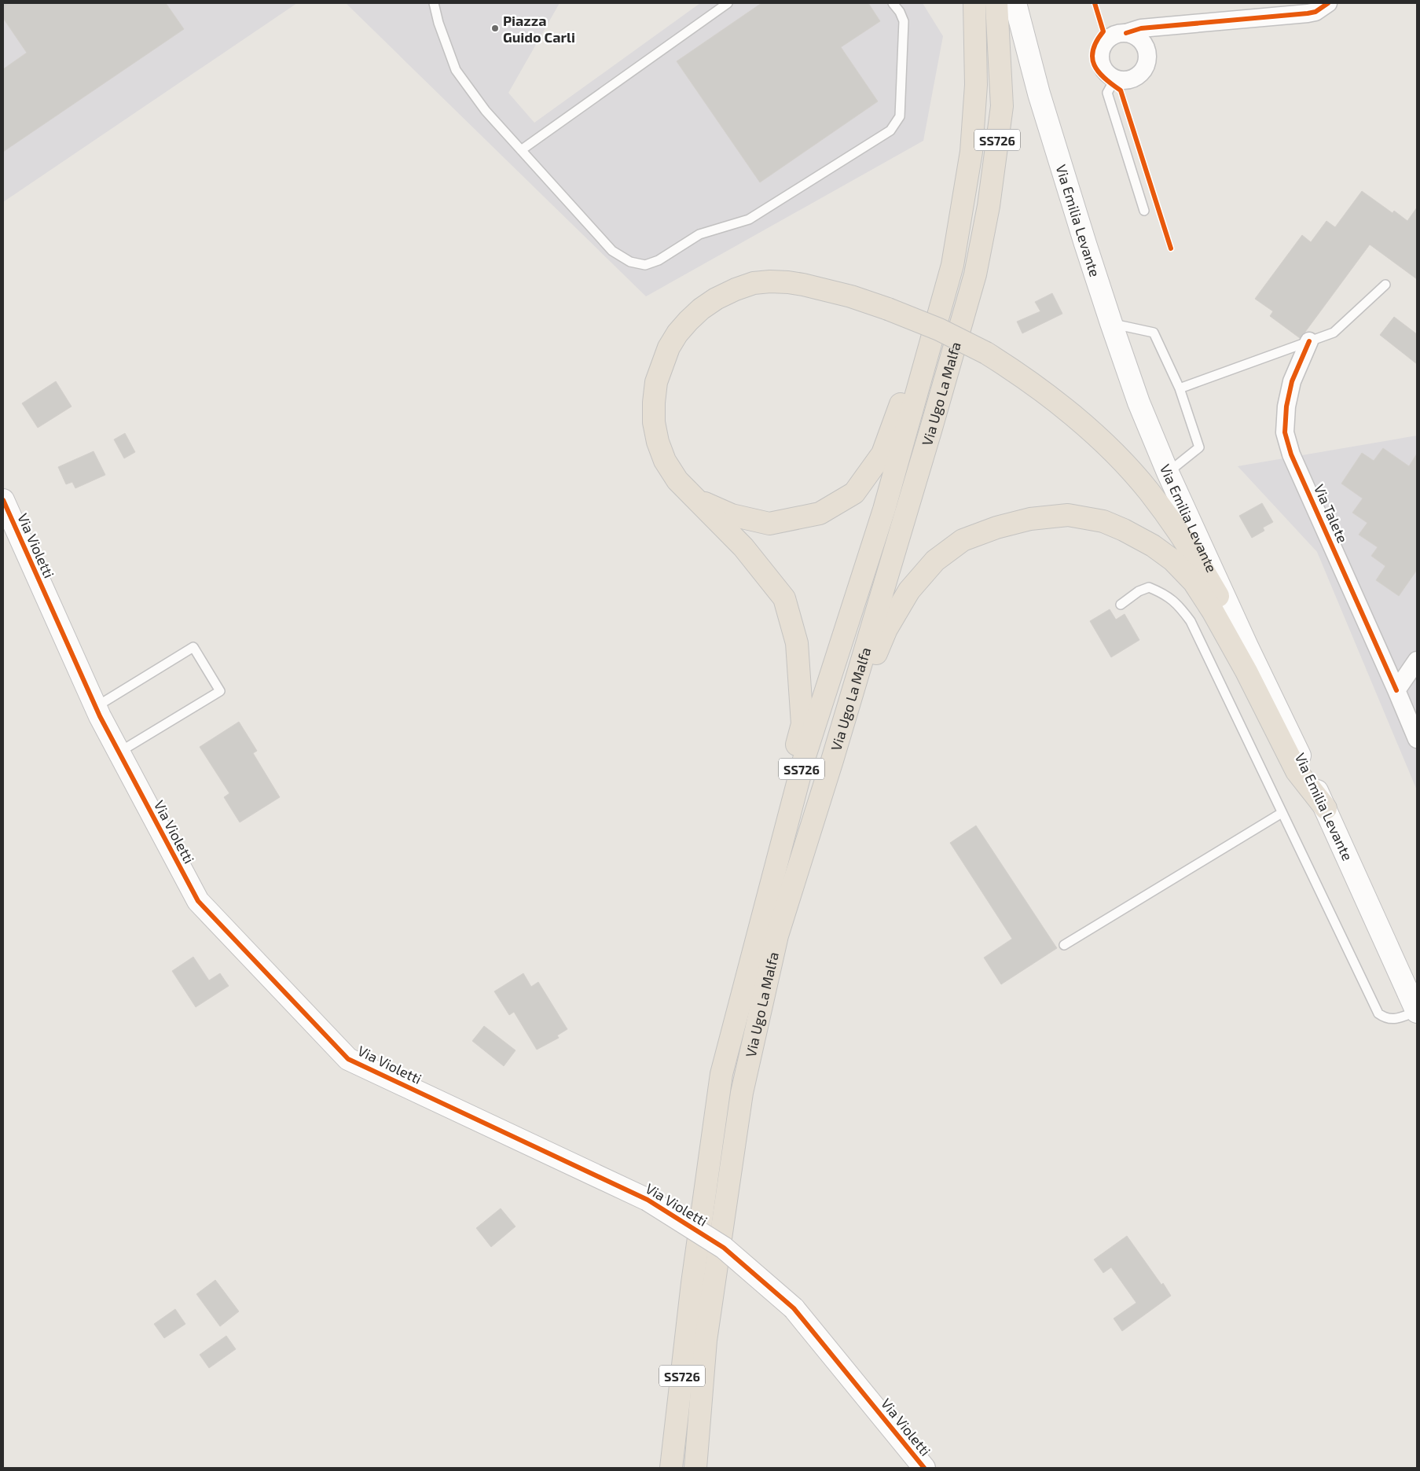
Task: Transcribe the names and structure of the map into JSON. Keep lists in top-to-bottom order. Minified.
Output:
{"streets":{"highway":["SS726","Via Ugo La Malfa"],"street":["Via Emilia Levante","Via Talete","Via Violetti"]},"places":["Piazza Guido Carli"]}
